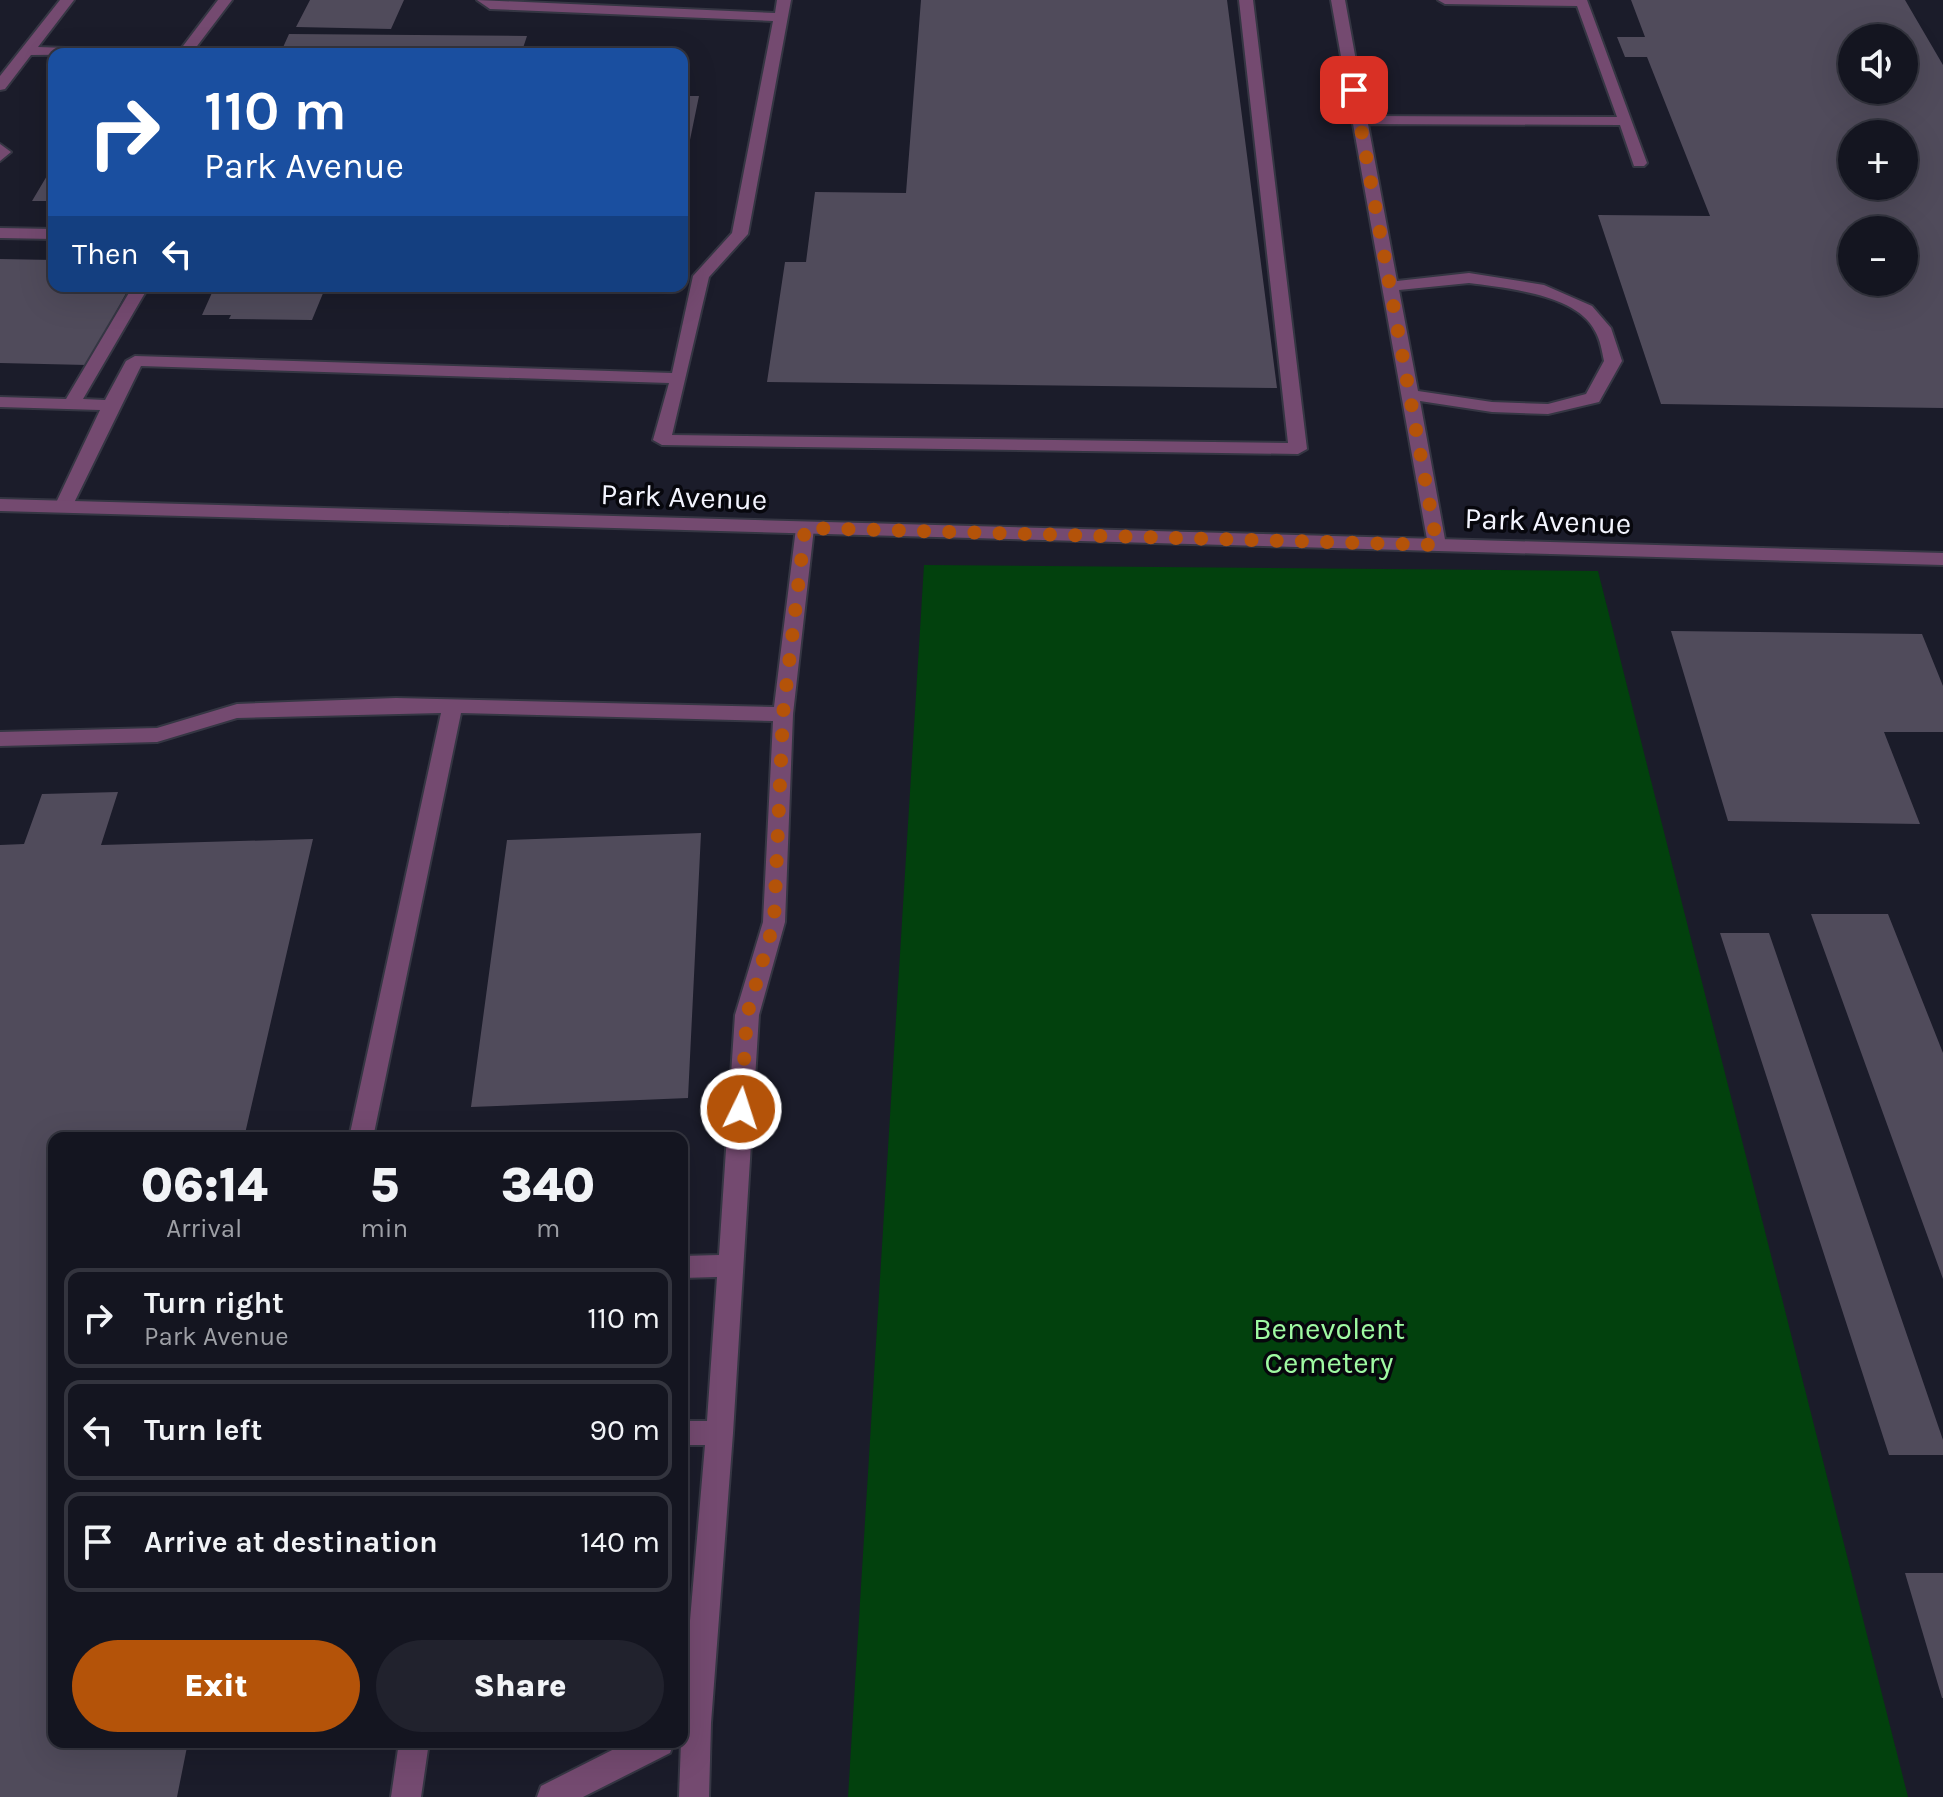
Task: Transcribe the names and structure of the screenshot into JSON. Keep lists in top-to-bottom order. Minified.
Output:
{"streets":{"street":["Park Avenue"]},"parks":["Benevolent Cemetery"],"page":{"map_buttons":["+","−"],"turn":["110 m","Park Avenue"],"then":"Then","eta":["06:14","Arrival","5","min","340","m"],"list":[{"name":"Turn right","note":"Park Avenue","value":"110 m"},{"name":"Turn left","value":"90 m"},{"name":"Arrive at destination","value":"140 m"}],"buttons":["Exit","Share"]}}
